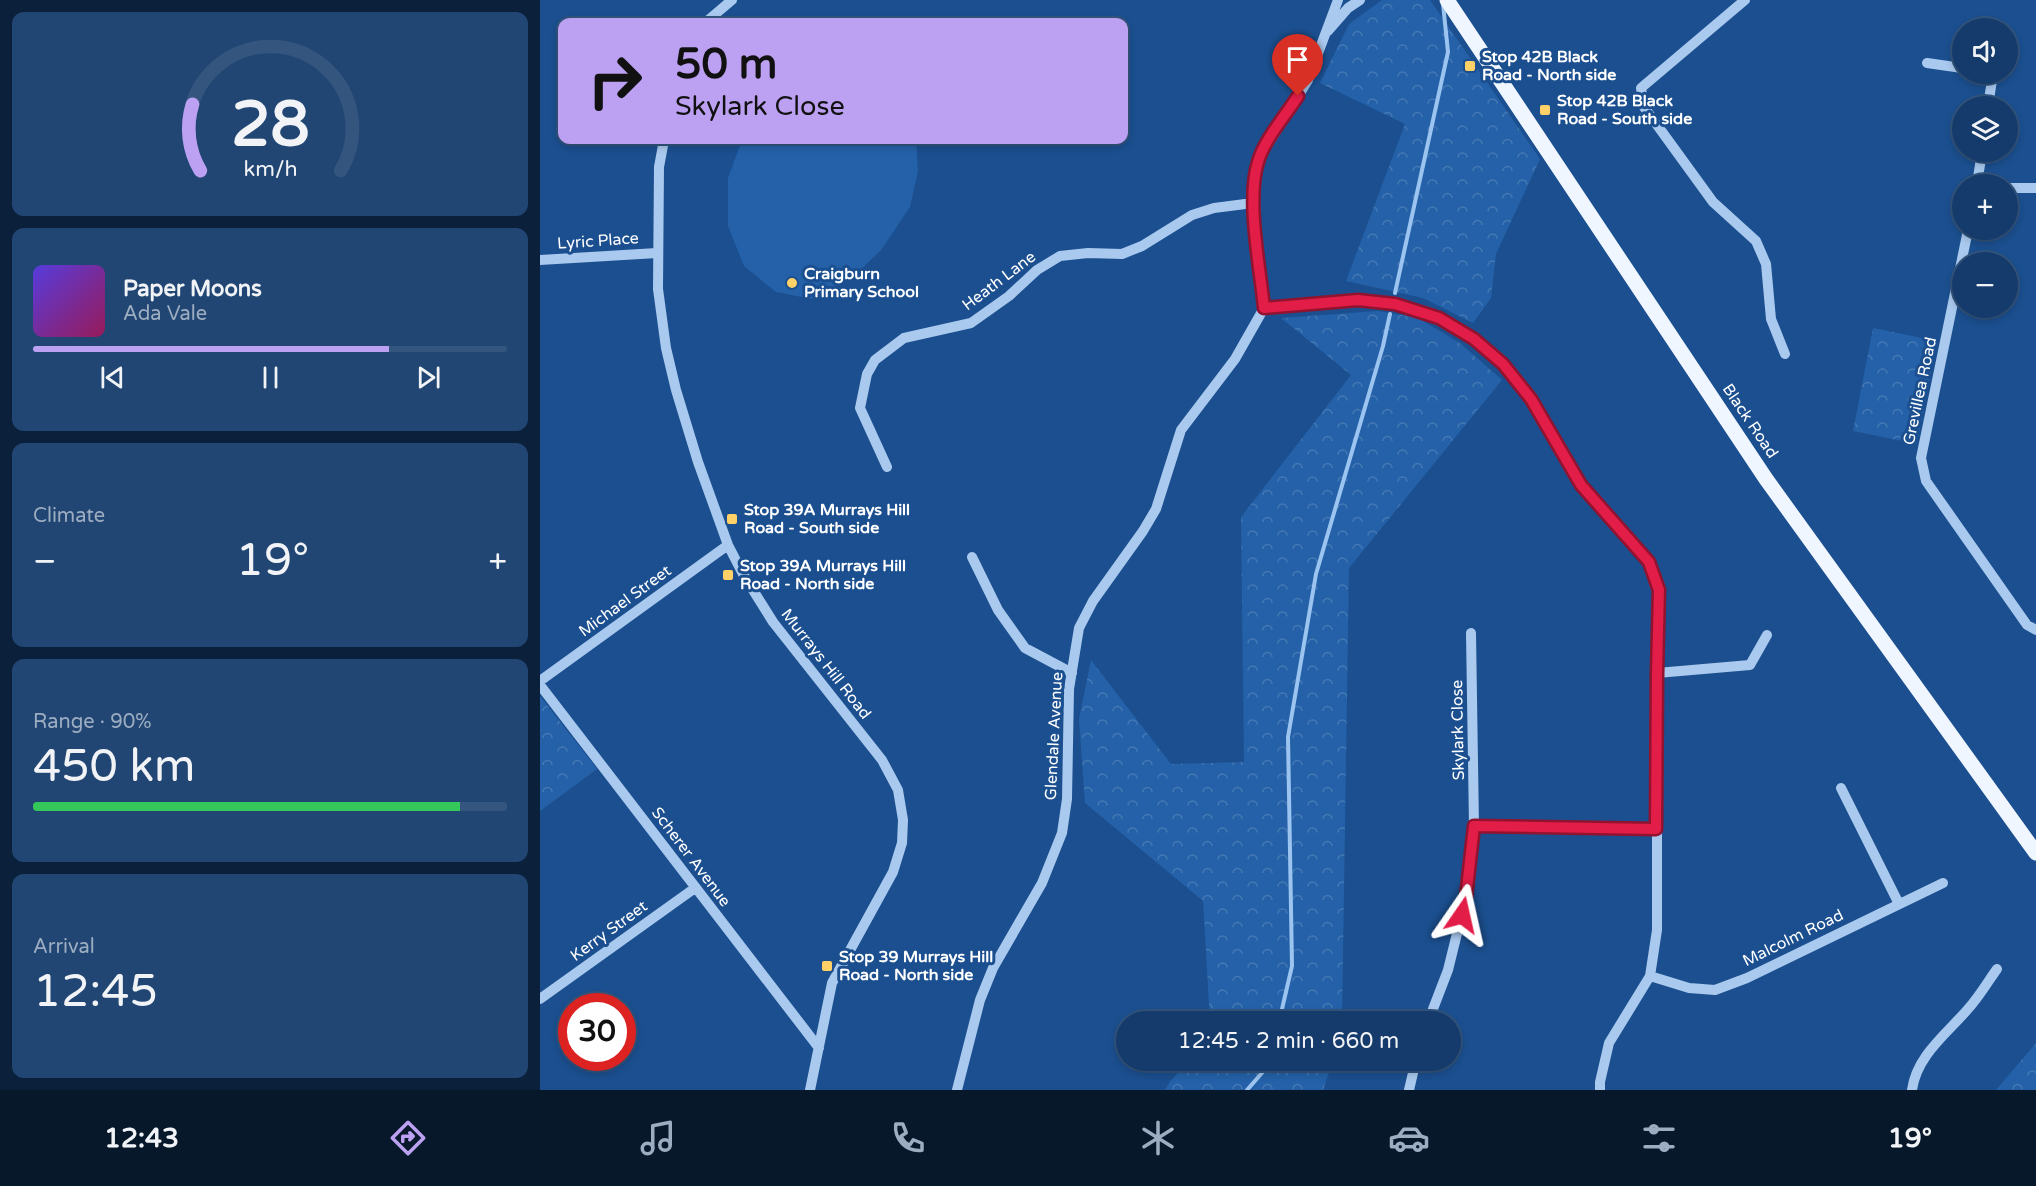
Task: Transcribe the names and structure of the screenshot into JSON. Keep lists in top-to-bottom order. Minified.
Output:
{"streets":{"main road":["Black Road"],"street":["Lyric Place","Heath Lane","Grevillea Road","Michael Street","Murrays Hill Road","Skylark Close","Glendale Avenue","Scherer Avenue","Kerry Street","Malcolm Road"]},"crossings":[["Lyric Place","Murrays Hill Road"],["Michael Street","Murrays Hill Road"],["Michael Street","Scherer Avenue"],["Murrays Hill Road","Scherer Avenue"],["Scherer Avenue","Kerry Street"]],"places":{"transit":["Stop 42B Black Road - North side","Stop 42B Black Road - South side","Stop 39A Murrays Hill Road - South side","Stop 39A Murrays Hill Road - North side","Stop 39 Murrays Hill Road - North side"],"other":["Craigburn Primary School"]},"page":{"map_buttons":["+","−"],"turn":["50 m","Skylark Close"],"song":["Paper Moons","Ada Vale"],"tile":["Climate",["Range · 90%","450 km"],["Arrival","12:45"]],"heat":["−","19°","+"],"limit":"30","trip":"12:45 · 2 min · 660 m","tabs":["12:43","19°"],"gauge":["28","km/h"]}}
